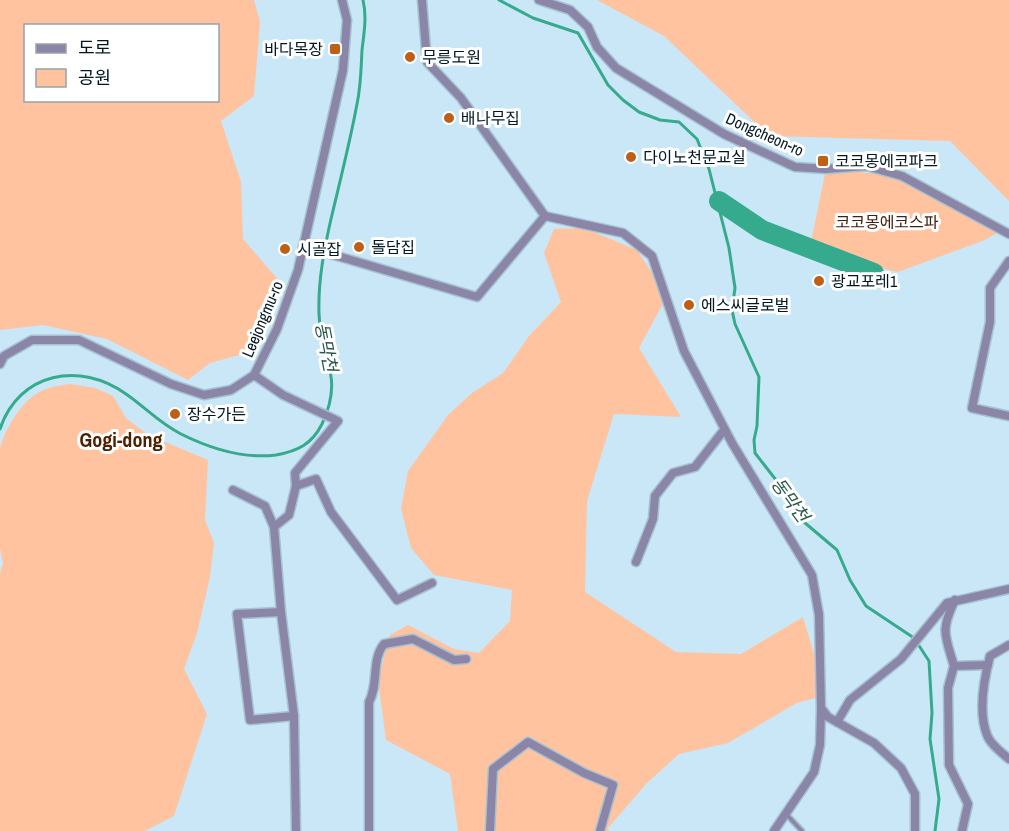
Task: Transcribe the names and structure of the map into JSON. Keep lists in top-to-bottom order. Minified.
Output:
{"streets":{"street":["Dongcheon-ro","Leejongmu-ro"]},"districts":["Gogi-dong"],"water":["동막천"],"parks":["코코몽에코스파"],"places":{"transit":["바다목장","코코몽에코파크"],"other":["무릉도원","배나무집","다이노천문교실","돌담집","시골잡","광교포레1","에스씨글로벌","장수가든"]},"legend":["도로","공원"]}
